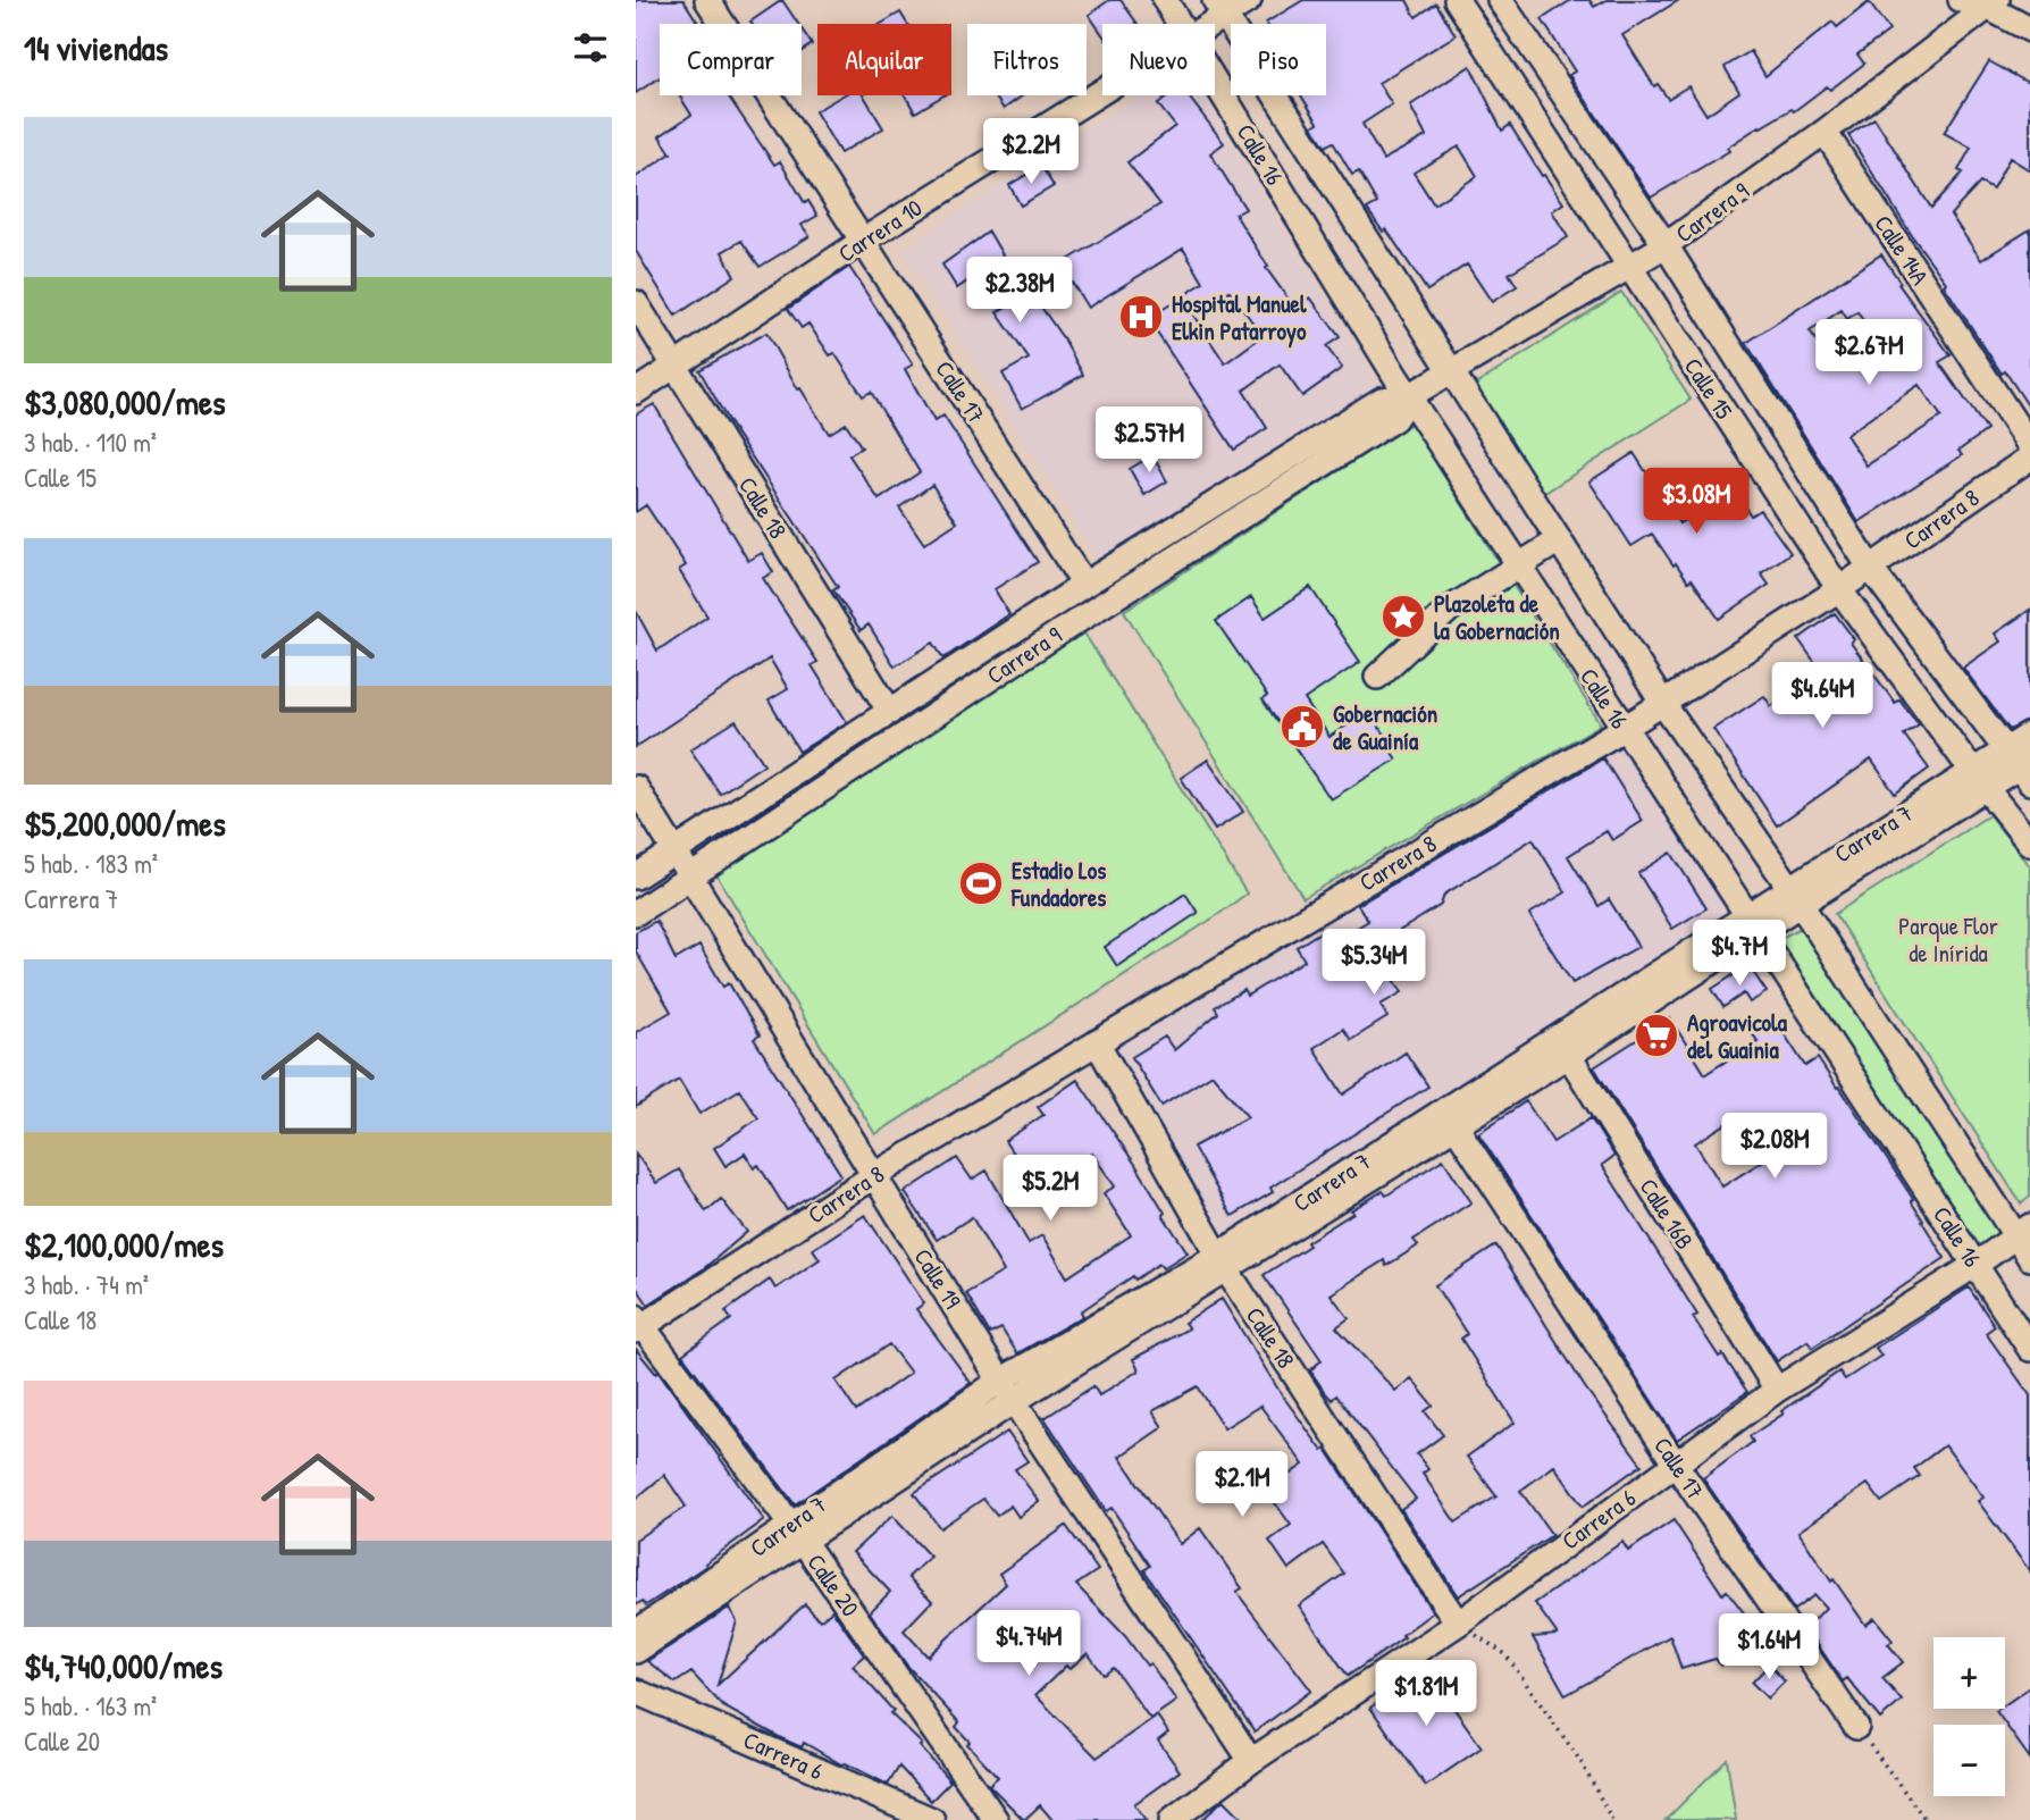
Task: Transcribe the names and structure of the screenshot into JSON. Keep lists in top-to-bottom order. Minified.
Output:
{"streets":{"street":["Calle 16","Carrera 9","Carrera 10","Calle 14A","Calle 15","Calle 17","Calle 18","Carrera 8","Carrera 7","Calle 16B","Calle 19","Carrera 6","Calle 20"]},"crossings":[["Calle 16","Carrera 9"],["Calle 16","Carrera 10"],["Calle 16","Carrera 8"],["Calle 16","Carrera 7"],["Calle 16","Carrera 6"],["Carrera 9","Calle 14A"],["Carrera 9","Calle 15"],["Carrera 9","Calle 17"],["Carrera 9","Calle 18"],["Carrera 9","Calle 19"],["Carrera 10","Calle 17"],["Carrera 10","Calle 18"],["Calle 15","Carrera 8"],["Calle 15","Carrera 7"],["Calle 17","Carrera 7"],["Calle 17","Carrera 6"],["Calle 18","Carrera 8"],["Calle 18","Carrera 7"],["Calle 18","Carrera 6"],["Carrera 8","Calle 19"],["Carrera 8","Calle 20"],["Carrera 7","Calle 16B"],["Carrera 7","Calle 19"],["Carrera 7","Calle 20"],["Calle 16B","Carrera 6"],["Calle 19","Carrera 6"]],"parks":["Parque Flor de Inírida"],"places":{"hospital":["Hospital Manuel Elkin Patarroyo"],"place":["Plazoleta de la Gobernación"],"public building":["Gobernación de Guainía"],"sports":["Estadio Los Fundadores"],"supermarket":["Agroavicola del Guainia"]},"page":{"heading":"14 viviendas","chip":["Comprar","Alquilar","Filtros","Nuevo","Piso"],"list":[{"name":"$3,080,000/mes","note":"3 hab. · 110 m² · Calle 15"},{"name":"$5,200,000/mes","note":"5 hab. · 183 m² · Carrera 7"},{"name":"$2,100,000/mes","note":"3 hab. · 74 m² · Calle 18"},{"name":"$4,740,000/mes","note":"5 hab. · 163 m² · Calle 20"}],"price":["$2.2M","$2.38M","$2.67M","$2.57M","$3.08M","$4.64M","$4.7M","$5.34M","$2.08M","$5.2M","$2.1M","$4.74M","$1.64M","$1.81M"],"map_buttons":["+","−"]}}
